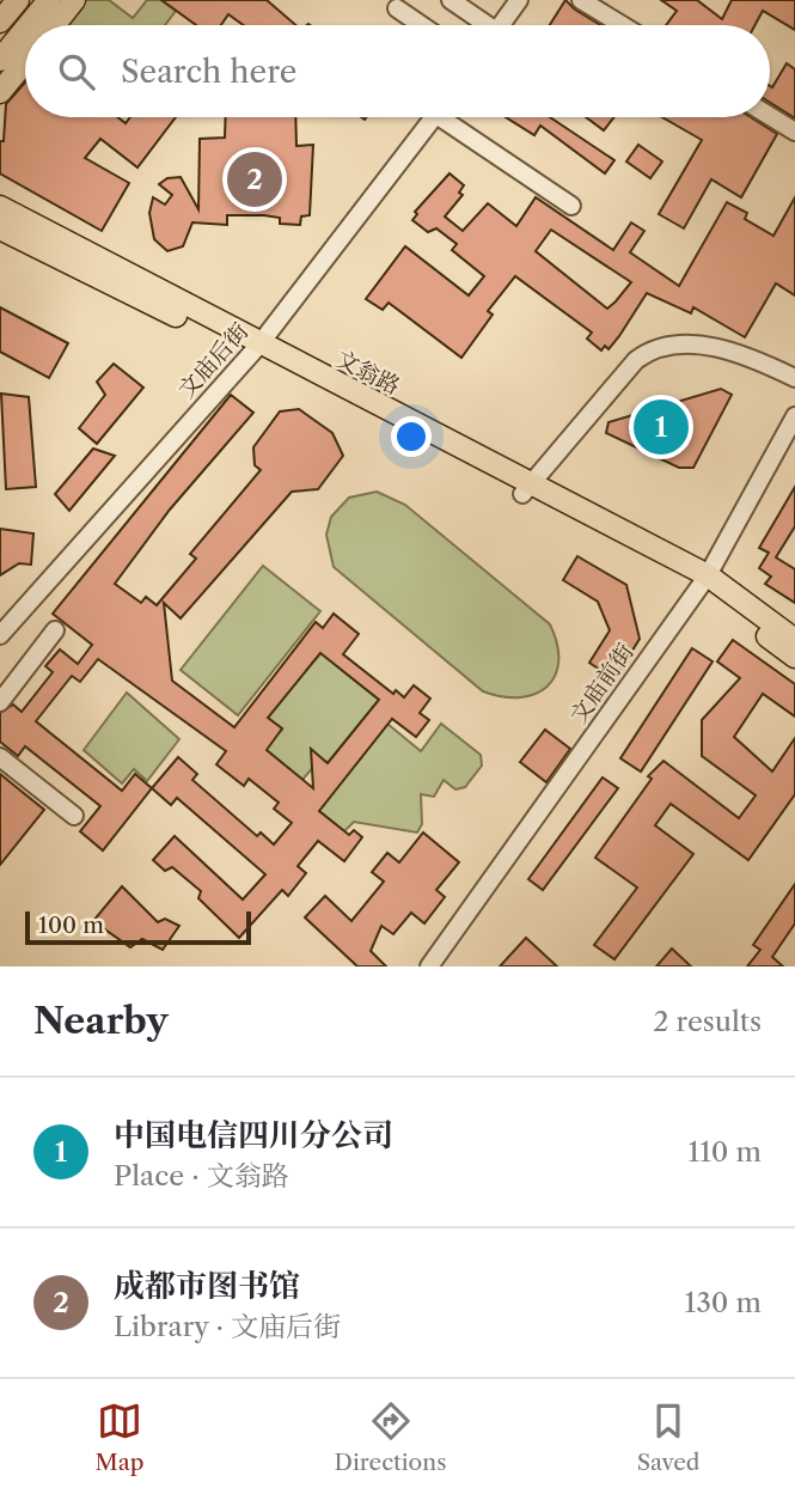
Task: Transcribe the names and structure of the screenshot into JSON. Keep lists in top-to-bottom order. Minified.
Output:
{"streets":{"main road":["文翁路"],"street":["文庙后街","文庙前街"]},"crossings":[["文庙后街","文翁路"],["文翁路","文庙前街"]],"scale_bar":"100 m","page":{"search":"Search here","pins":["2","1"],"scale":"100 m","heading":["Nearby","2 results"],"list":[{"mark":"1","name":"中国电信四川分公司","note":"Place · 文翁路","value":"110 m"},{"mark":"2","name":"成都市图书馆","note":"Library · 文庙后街","value":"130 m"}],"nav":["Map","Directions","Saved"]}}
